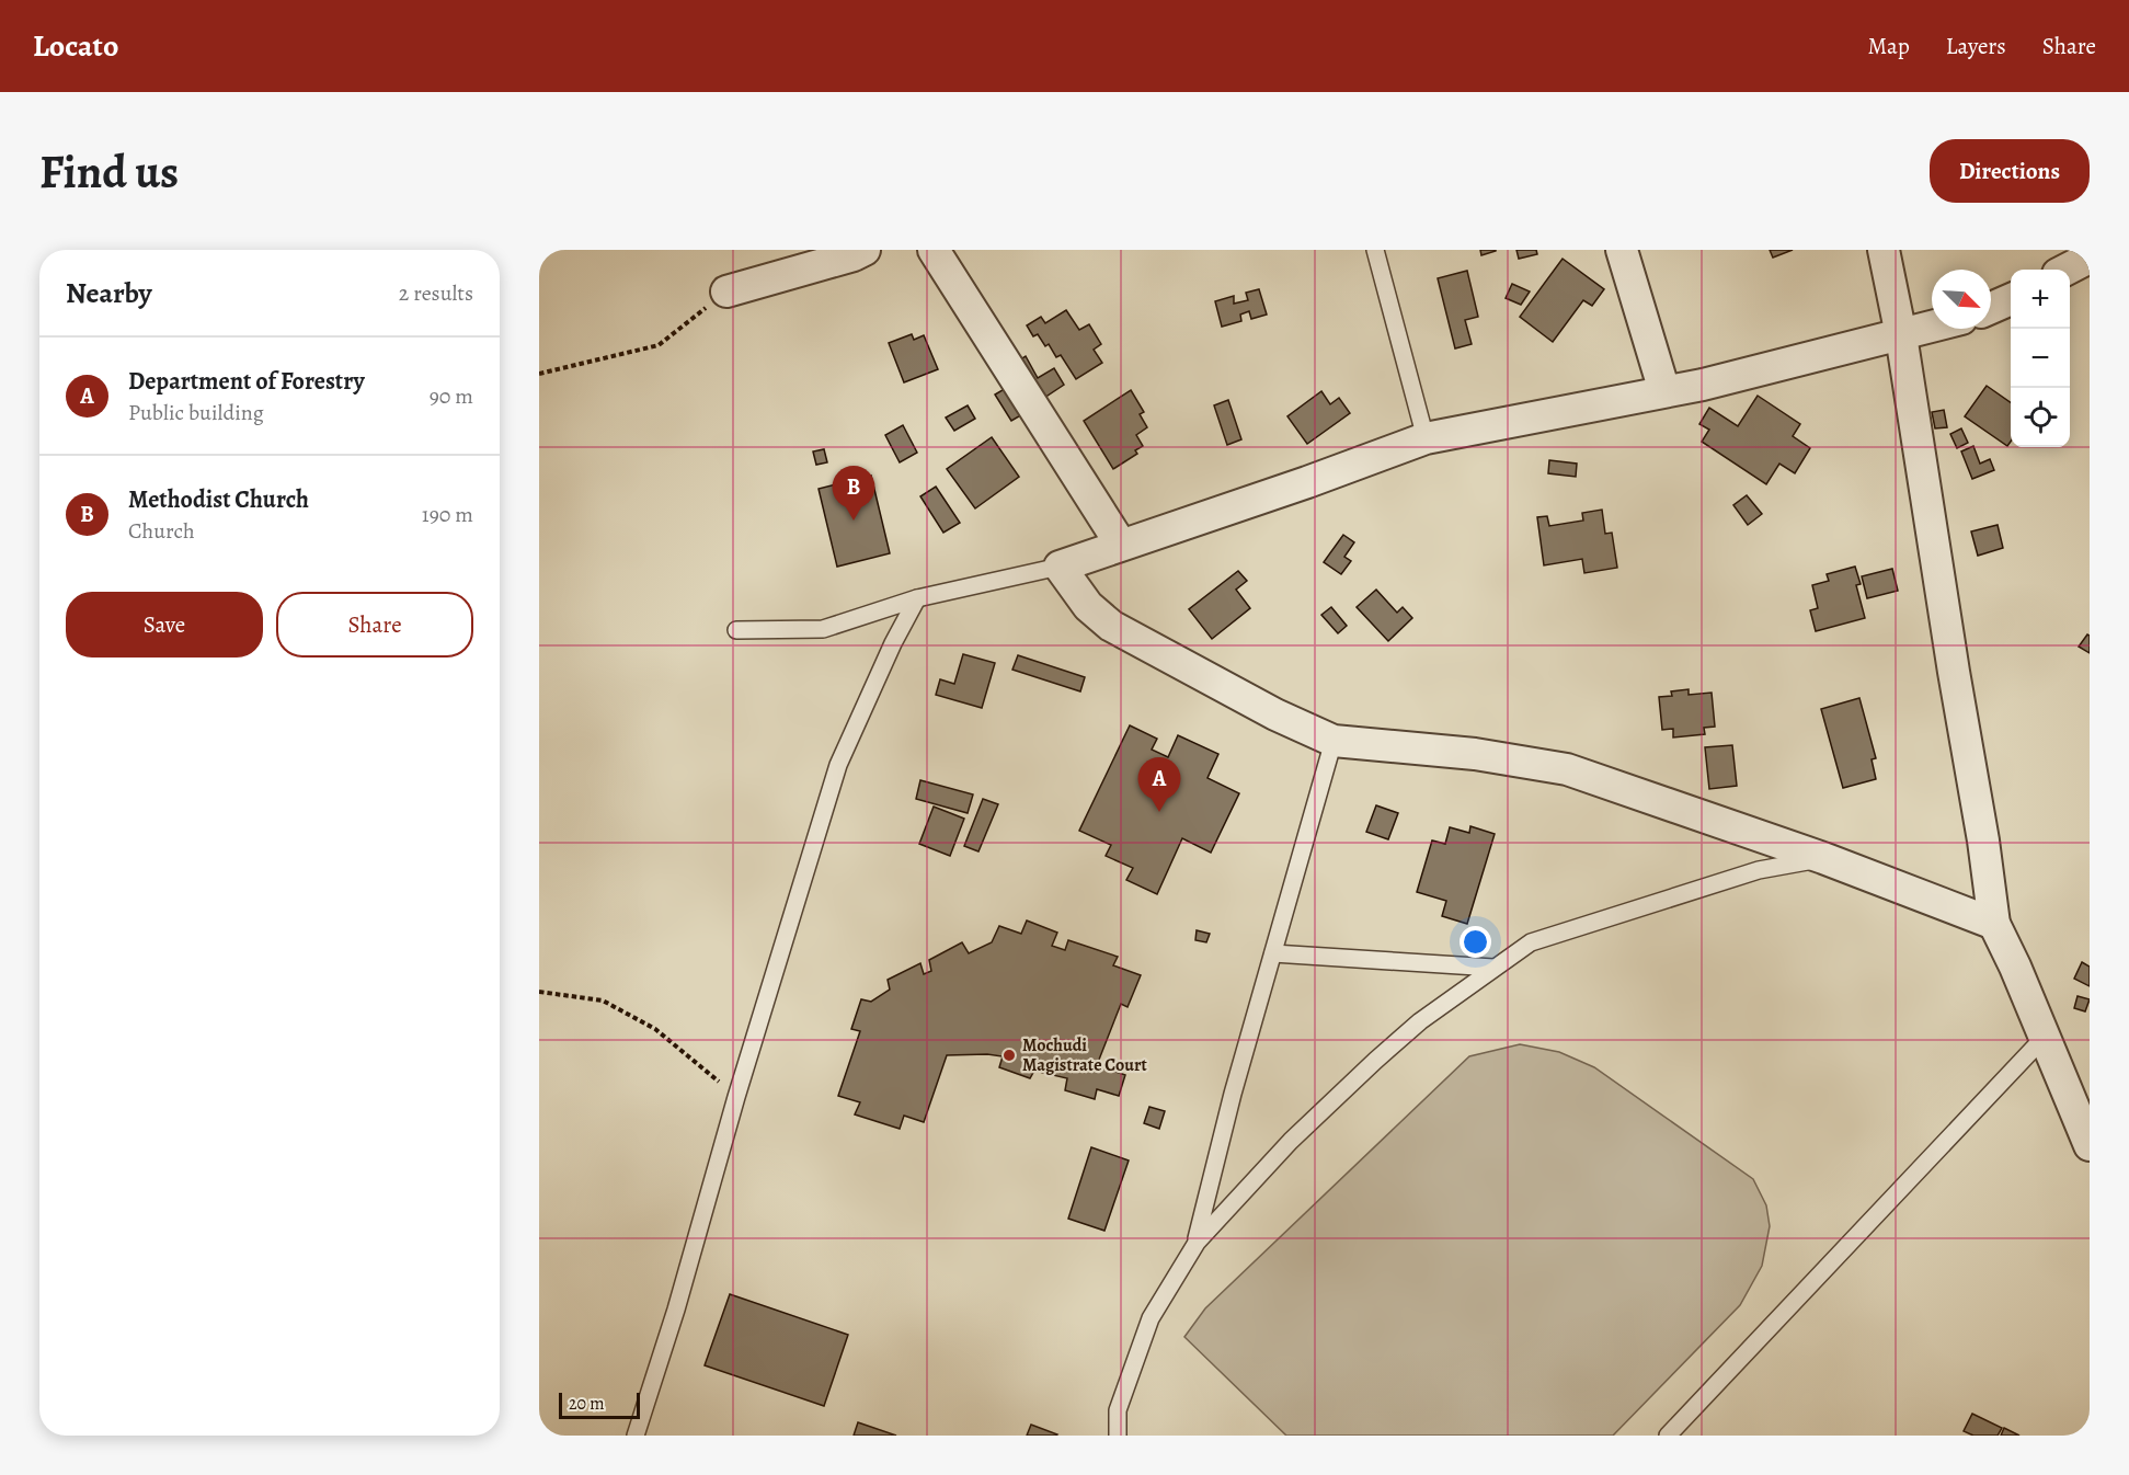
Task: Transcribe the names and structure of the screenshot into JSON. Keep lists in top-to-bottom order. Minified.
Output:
{"places":["Mochudi Magistrate Court"],"scale_bar":"20 m","north":"bottom right","page":{"header":"Locato","nav":["Map","Layers","Share"],"buttons":["Directions",["Save","Share"]],"title":"Find us","heading":["Nearby","2 results"],"map_buttons":["+","−"],"list":[{"mark":"A","name":"Department of Forestry","note":"Public building","value":"90 m"},{"mark":"B","name":"Methodist Church","note":"Church","value":"190 m"}],"pins":["B","A"],"scale":"20 m"}}
